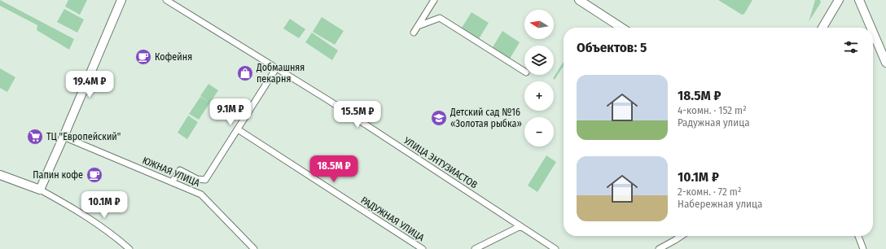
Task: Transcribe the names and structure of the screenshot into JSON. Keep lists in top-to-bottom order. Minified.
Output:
{"streets":{"street":["УЛИЦА ЭНТУЗИАСТОВ","ЮЖНАЯ УЛИЦА","РАДУЖНАЯ УЛИЦА"]},"places":{"cafe":["Кофейня","Папин кофе"],"shop":["Добмашняя пекарня"],"school or university":["Детский сад №16 «Золотая рыбка»"],"supermarket":["ТЦ \"Европейский\""]},"north":"left","page":{"map_buttons":["+","−"],"heading":"Объектов: 5","list":[{"name":"18.5M ₽","note":"4-комн. · 152 m² · Радужная улица"},{"name":"10.1M ₽","note":"2-комн. · 72 m² · Набережная улица"}],"price":["19.4M ₽","9.1M ₽","15.5M ₽","18.5M ₽","10.1M ₽"]}}
